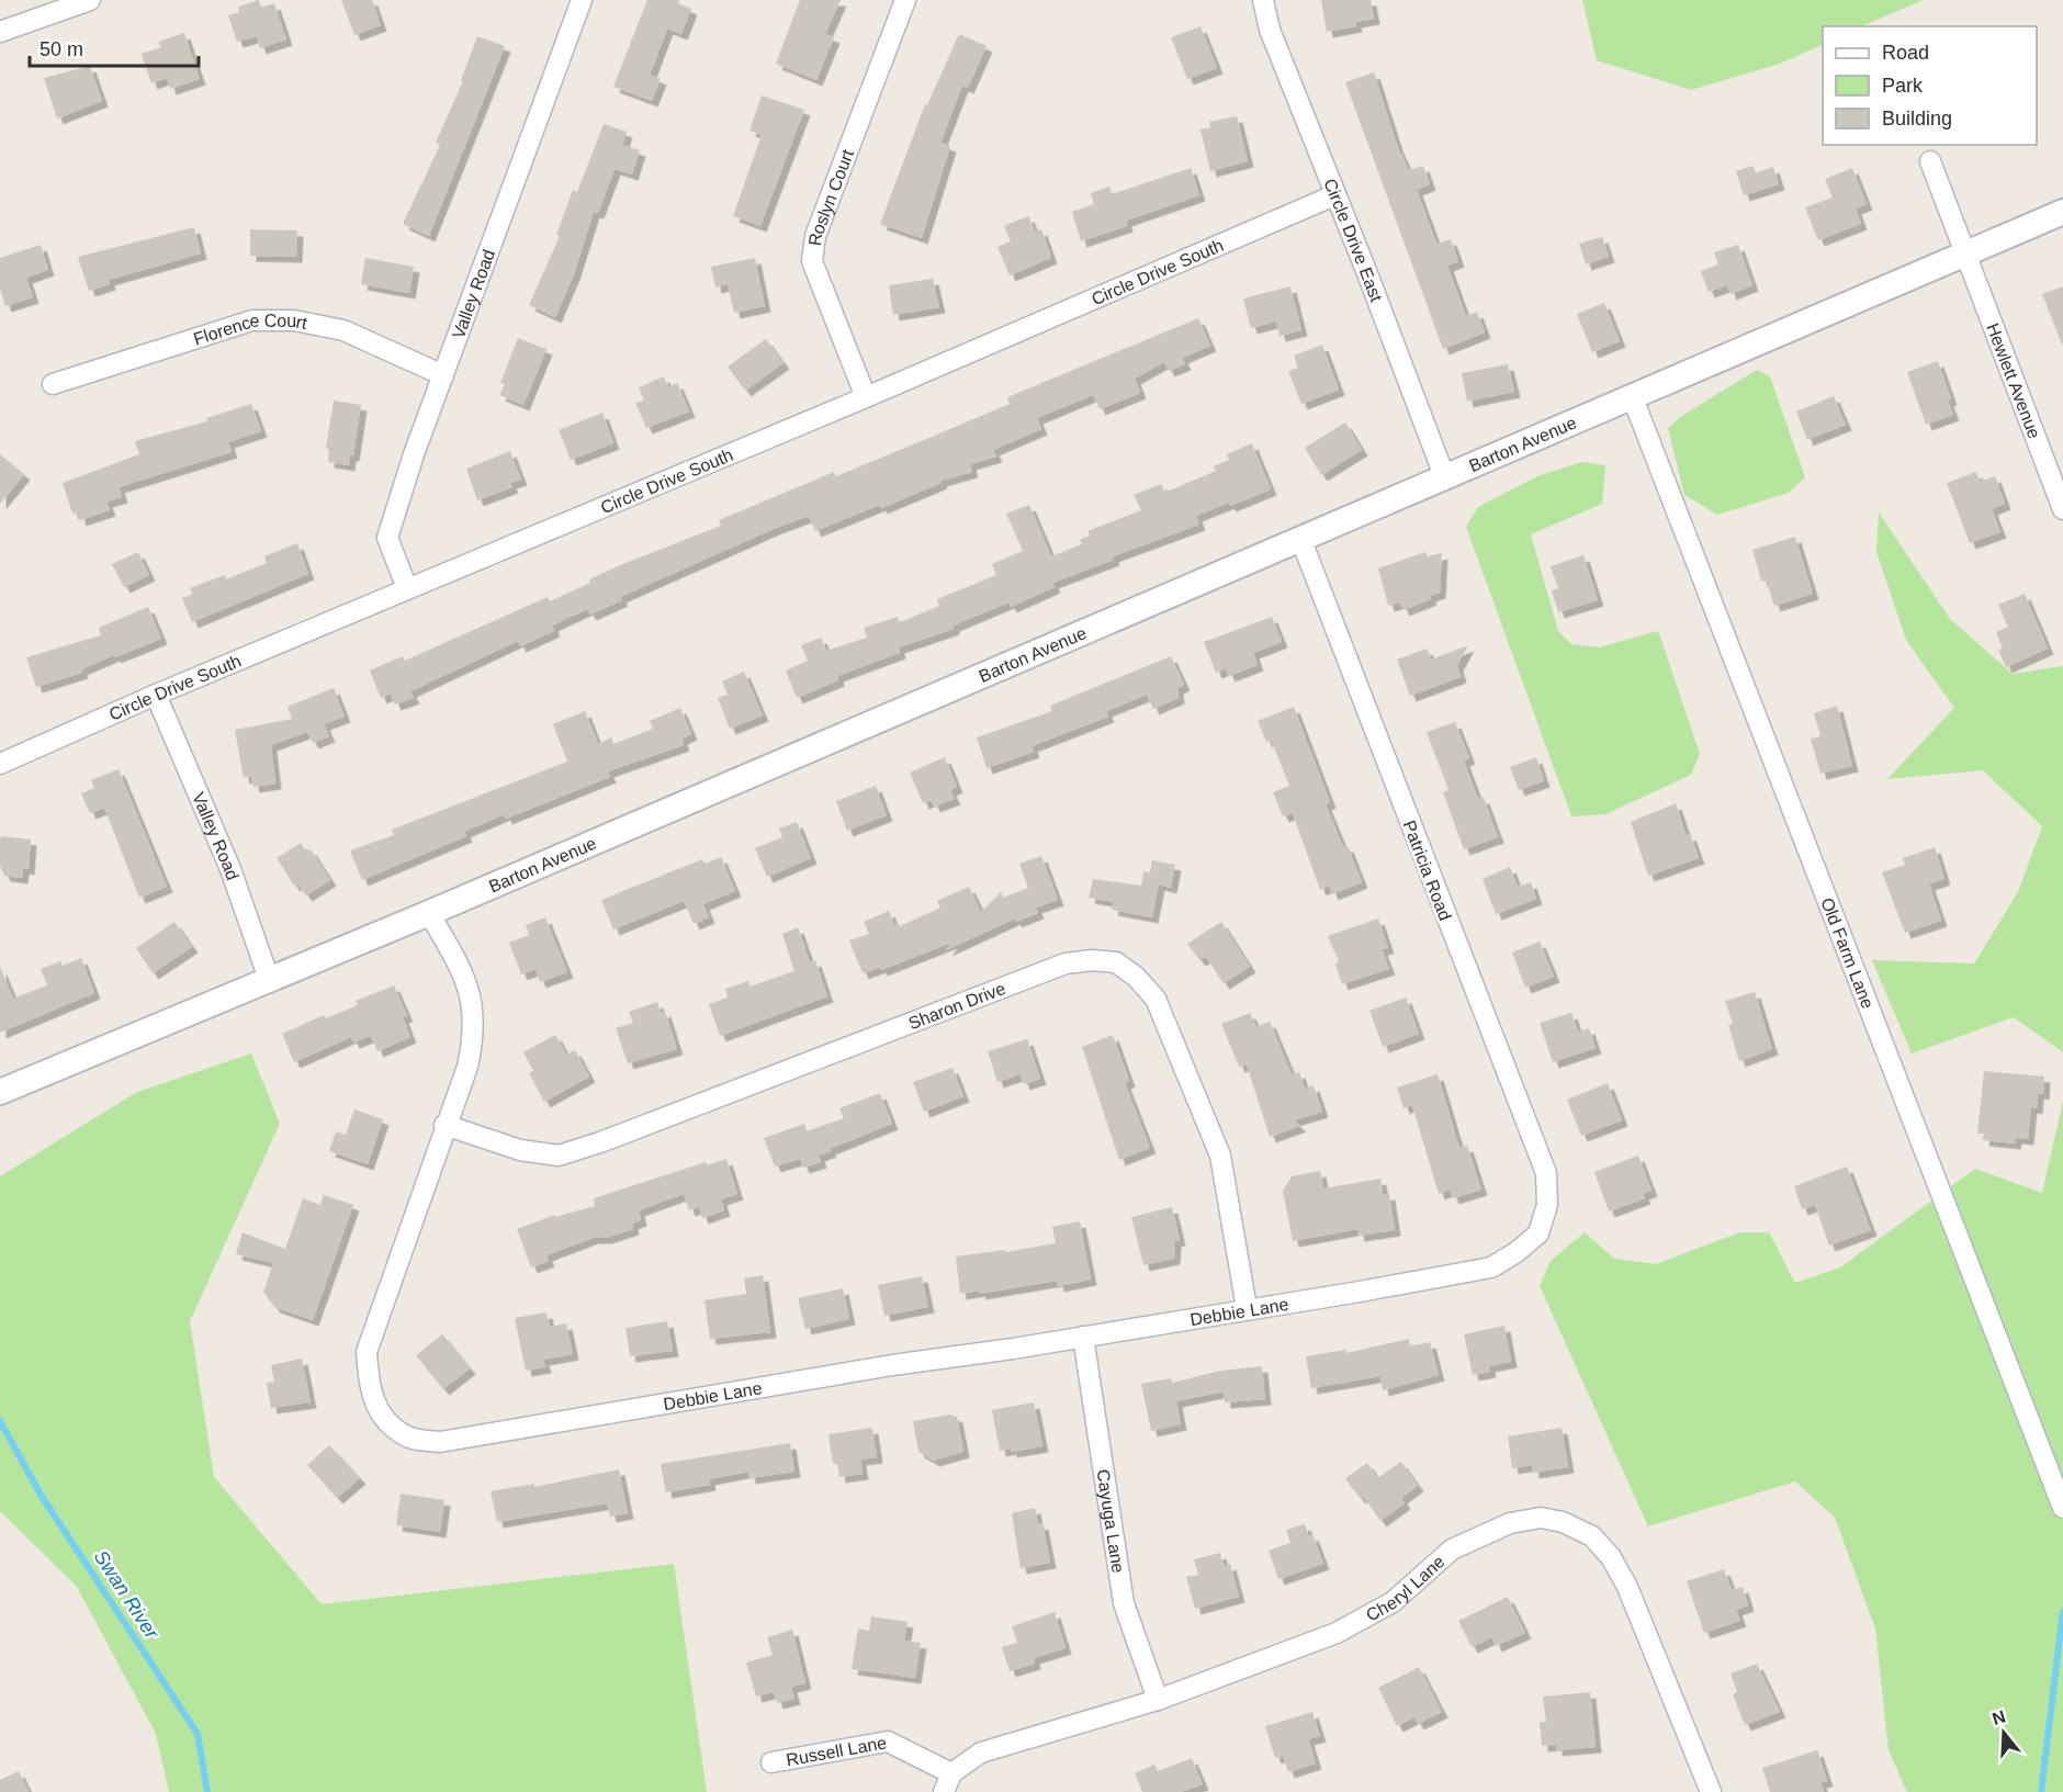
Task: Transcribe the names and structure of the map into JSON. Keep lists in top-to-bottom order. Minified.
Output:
{"streets":{"street":["Roslyn Court","Circle Drive East","Circle Drive South","Valley Road","Florence Court","Hewlett Avenue","Barton Avenue","Patricia Road","Old Farm Lane","Sharon Drive","Debbie Lane","Cayuga Lane","Cheryl Lane","Russell Lane"]},"crossings":[["Roslyn Court","Circle Drive South"],["Circle Drive East","Circle Drive South"],["Circle Drive East","Barton Avenue"],["Circle Drive South","Valley Road"],["Valley Road","Florence Court"],["Valley Road","Barton Avenue"],["Hewlett Avenue","Barton Avenue"],["Barton Avenue","Patricia Road"],["Barton Avenue","Old Farm Lane"],["Barton Avenue","Debbie Lane"],["Patricia Road","Debbie Lane"],["Sharon Drive","Debbie Lane"],["Debbie Lane","Cayuga Lane"],["Cayuga Lane","Cheryl Lane"],["Cheryl Lane","Russell Lane"]],"water":["Swan River"],"legend":["Road","Park","Building"],"scale_bar":"50 m","north":"top"}
